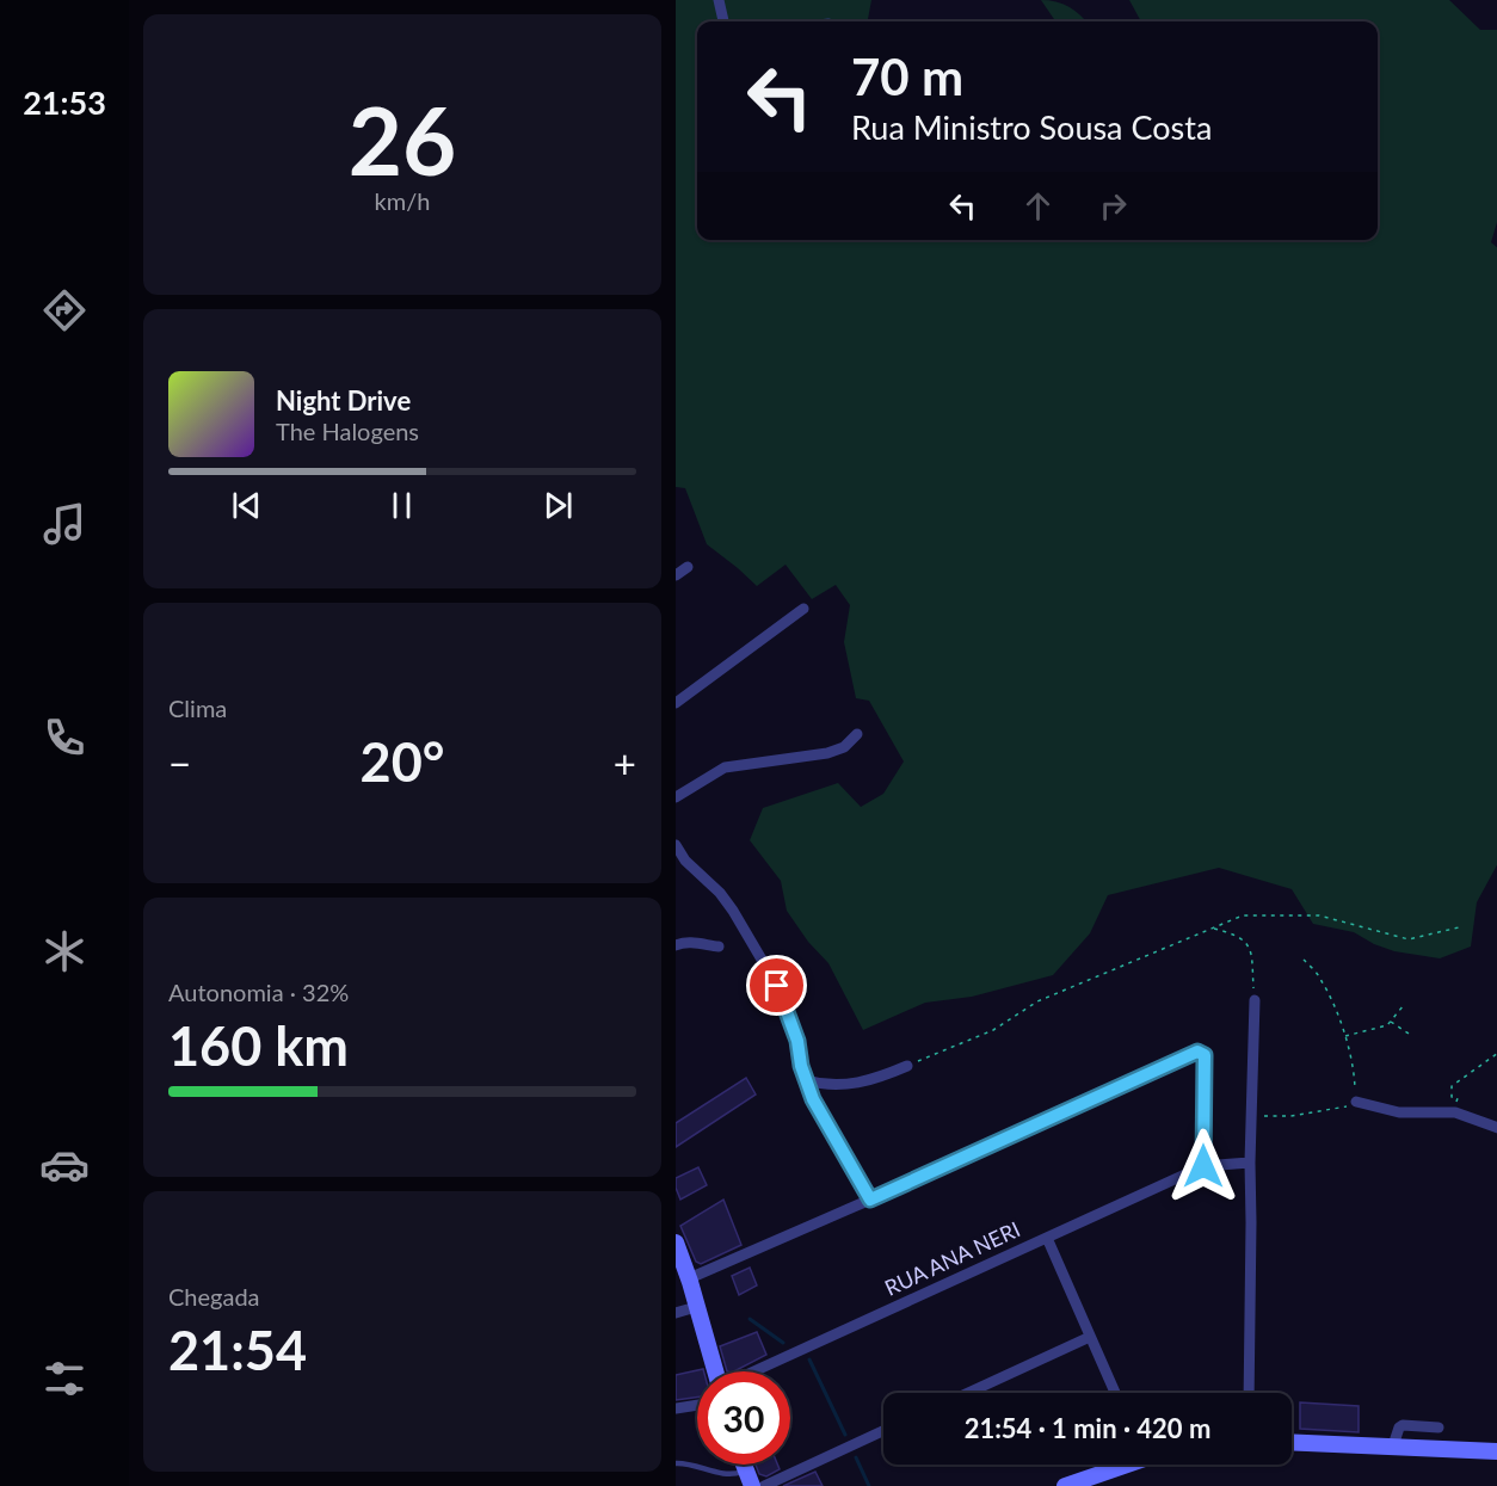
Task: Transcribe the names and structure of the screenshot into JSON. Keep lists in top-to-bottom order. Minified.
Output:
{"streets":{"street":["RUA ANA NERI"]},"page":{"tabs":"21:53","tile":[["26","km/h"],"Clima",["Autonomia · 32%","160 km"],["Chegada","21:54"]],"turn":["70 m","Rua Ministro Sousa Costa"],"song":["Night Drive","The Halogens"],"heat":["−","20°","+"],"limit":"30","trip":"21:54 · 1 min · 420 m"}}
